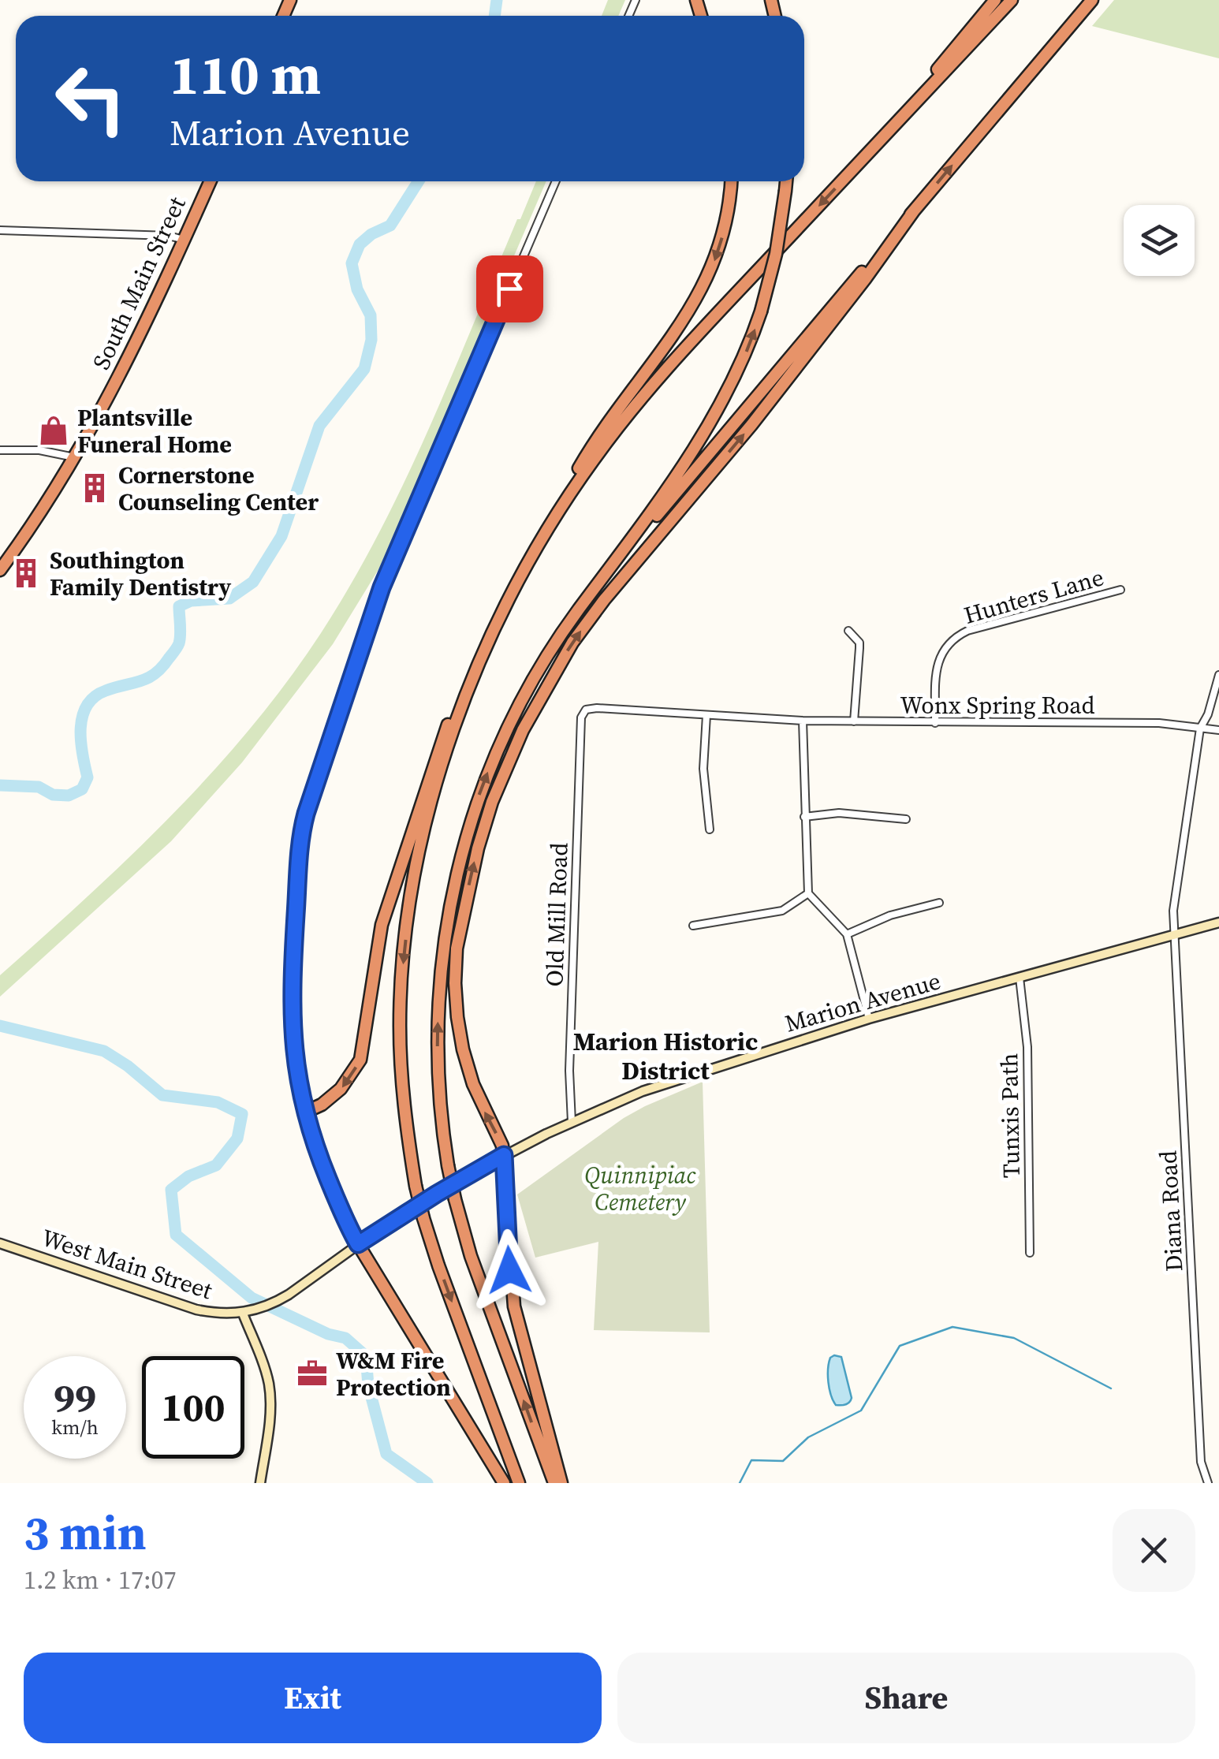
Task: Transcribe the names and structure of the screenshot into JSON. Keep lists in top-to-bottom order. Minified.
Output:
{"streets":{"highway":["South Main Street"],"main road":["Marion Avenue","West Main Street"],"street":["Hunters Lane","Wonx Spring Road","Old Mill Road","Tunxis Path","Diana Road"]},"crossings":[["Hunters Lane","Wonx Spring Road"],["Wonx Spring Road","Old Mill Road"],["Old Mill Road","Marion Avenue"],["Marion Avenue","Tunxis Path"],["Marion Avenue","Diana Road"],["Marion Avenue","West Main Street"]],"districts":["Marion Historic District"],"parks":["Quinnipiac Cemetery"],"places":{"shop":["Plantsville Funeral Home"],"building":["Cornerstone Counseling Center","Southington Family Dentistry"],"office":["W&M Fire Protection"]},"page":{"turn":["110 m","Marion Avenue"],"speed":"99 km/h","limit":"100","heading":["3 min","1.2 km · 17:07"],"buttons":["Exit","Share"]}}
